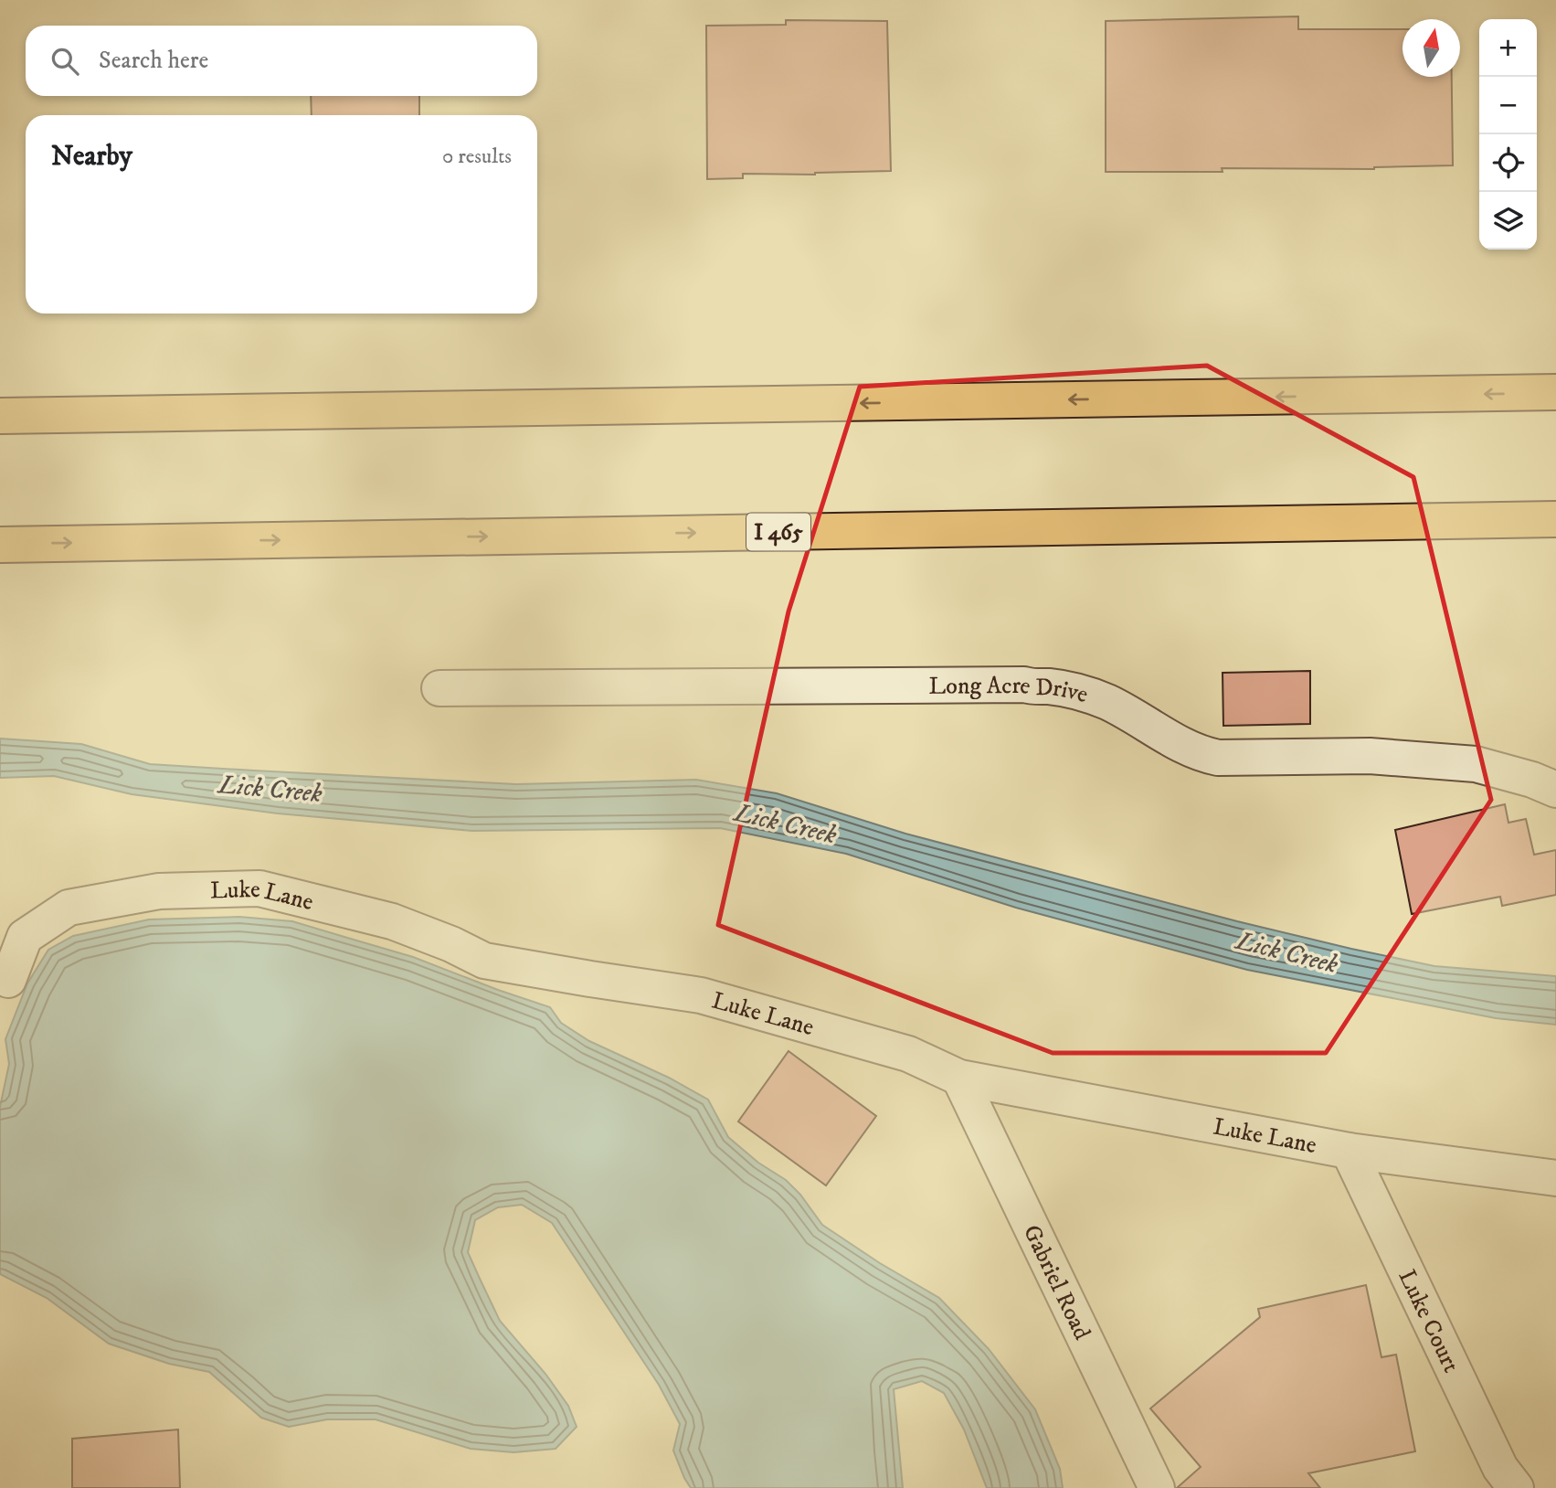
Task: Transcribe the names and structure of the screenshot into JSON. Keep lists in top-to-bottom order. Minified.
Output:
{"streets":{"highway":["I 465"],"street":["Long Acre Drive","Luke Lane","Gabriel Road","Luke Court"]},"crossings":[["Luke Lane","Gabriel Road"],["Luke Lane","Luke Court"]],"water":["Lick Creek"],"north":"top","page":{"map_buttons":["+","−"],"search":"Search here","heading":["Nearby","0 results"]}}
